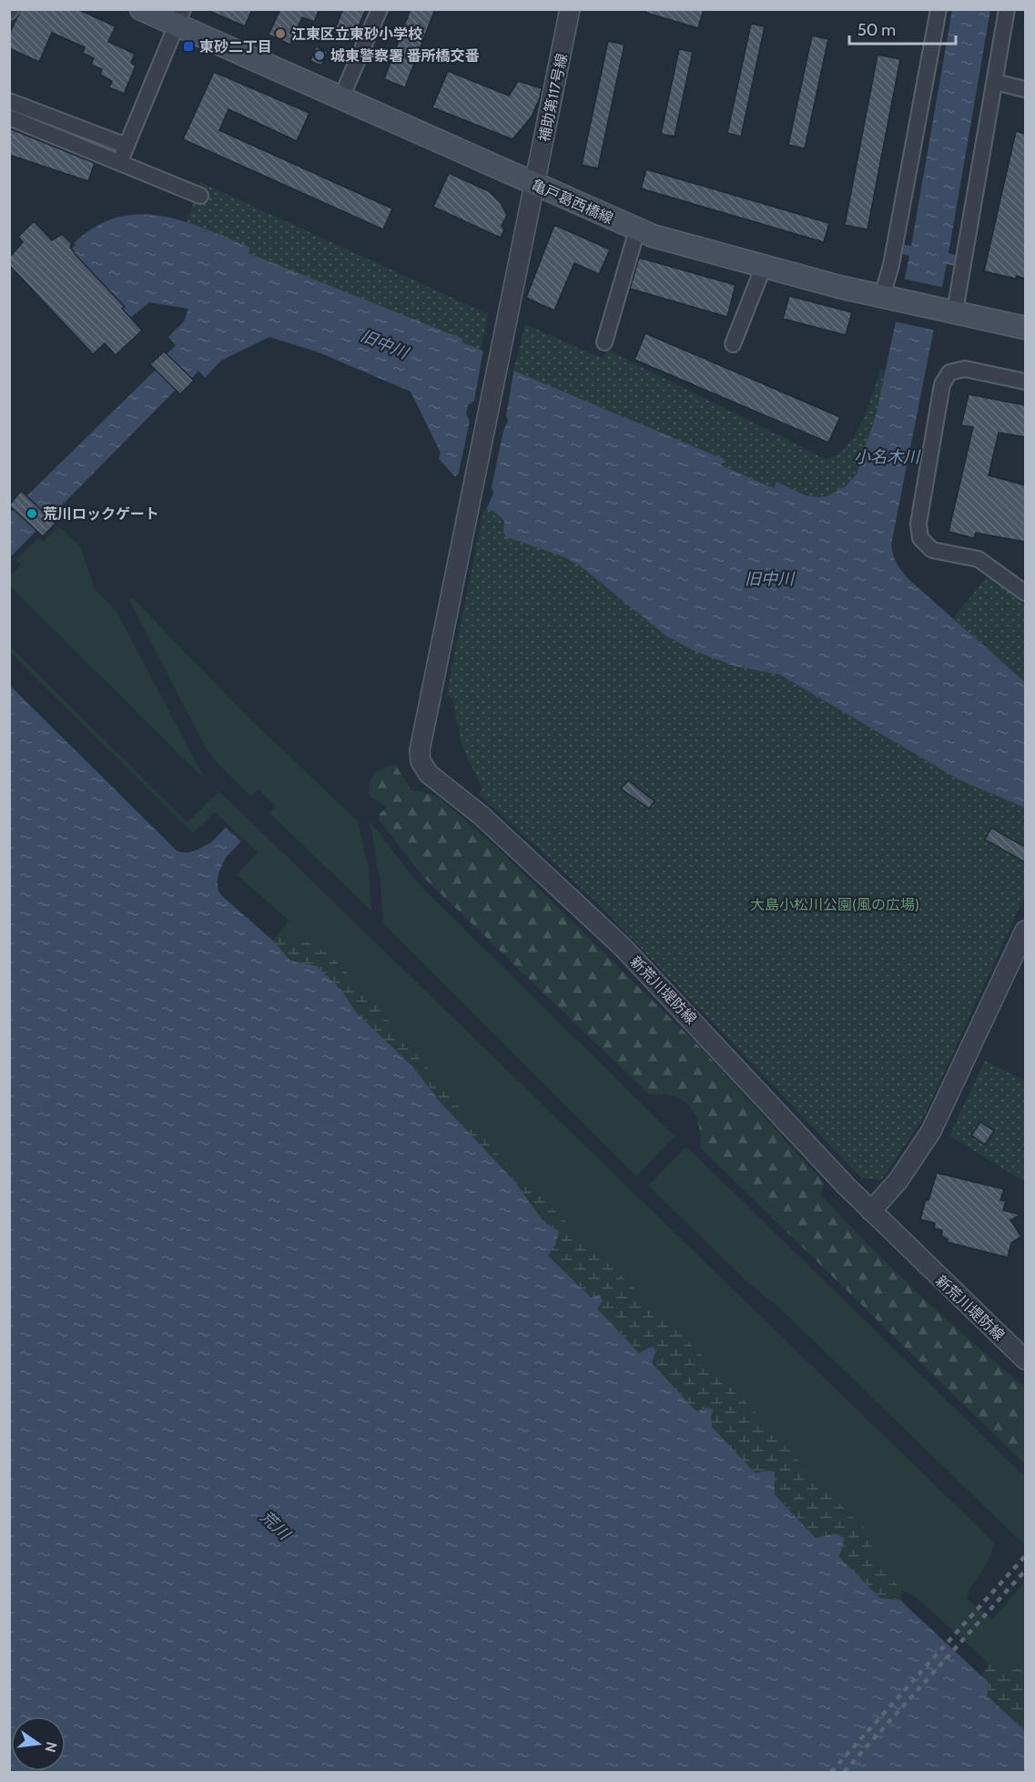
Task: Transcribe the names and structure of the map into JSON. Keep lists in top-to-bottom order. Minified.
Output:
{"streets":{"main road":["亀戸葛西橋線"],"street":["補助第117号線","新荒川堤防線"]},"crossings":[["補助第117号線","亀戸葛西橋線"],["補助第117号線","新荒川堤防線"]],"water":["旧中川","小名木川","荒川"],"parks":["大島小松川公園(風の広場)"],"places":{"other":["江東区立東砂小学校","城東警察署 番所橋交番","荒川ロックゲート"],"transit":["東砂二丁目"]},"scale_bar":"50 m","north":"right"}
